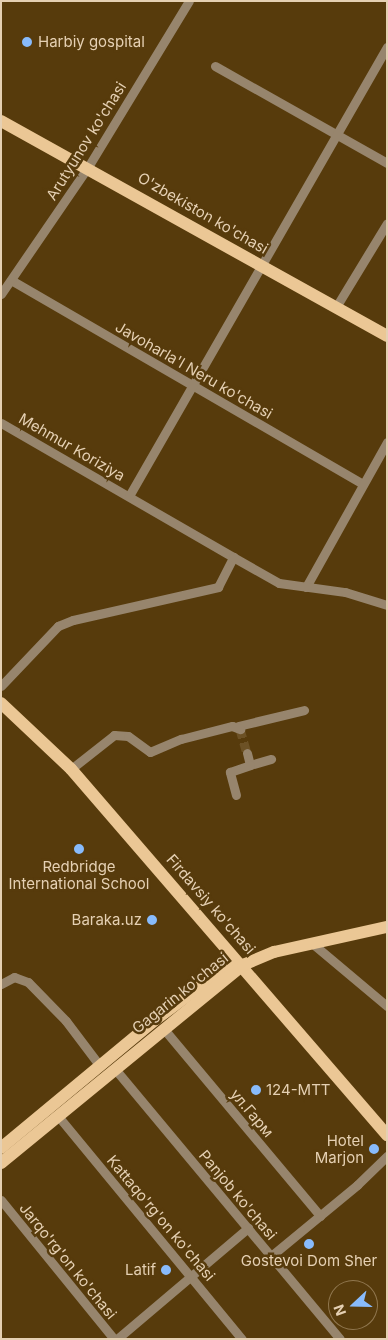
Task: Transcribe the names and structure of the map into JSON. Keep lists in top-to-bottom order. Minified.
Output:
{"streets":{"main road":["O'zbekiston ko'chasi","Firdavsiy ko'chasi","Gagarin ko'chasi"],"street":["Arutyunov ko'chasi","Javoharla'l Neru ko'chasi","Mehmur Koriziya","ул.Гарм","Panjob ko'chasi","Kattaqo'rg'on ko'chasi","Jarqo'rg'on ko'chasi"]},"crossings":[["Arutyunov ko'chasi","O'zbekiston ko'chasi"],["Arutyunov ko'chasi","Javoharla'l Neru ko'chasi"],["Firdavsiy ko'chasi","Gagarin ko'chasi"],["Gagarin ko'chasi","ул.Гарм"],["Gagarin ko'chasi","Panjob ko'chasi"],["Gagarin ko'chasi","Kattaqo'rg'on ko'chasi"]],"places":["Harbiy gospital","Redbridge International School","Baraka.uz","124-MTT","Hotel Marjon","Gostevoi Dom Sher","Latif"],"north":"left"}
